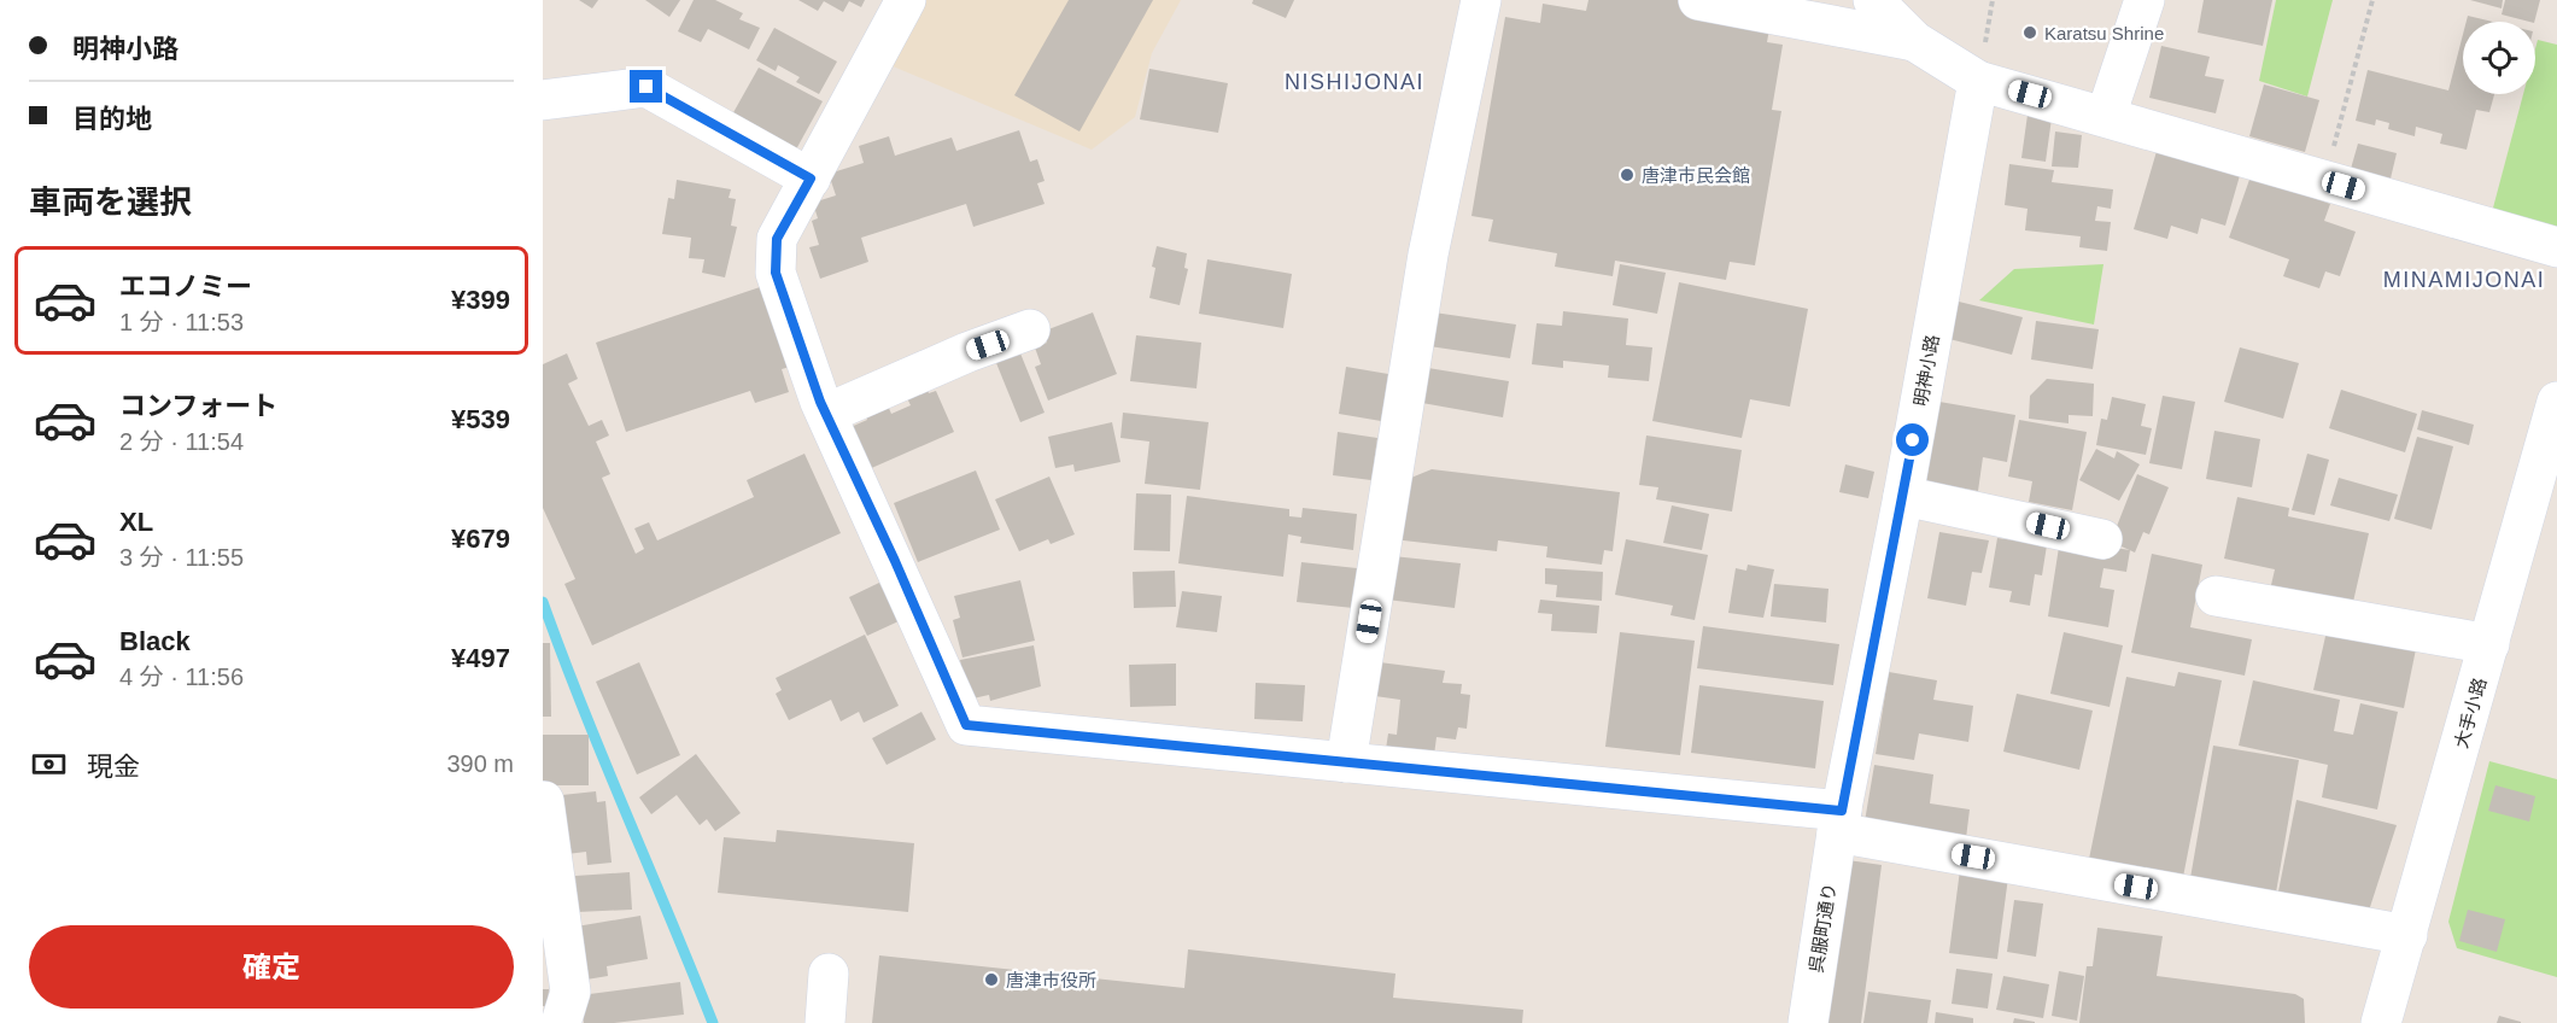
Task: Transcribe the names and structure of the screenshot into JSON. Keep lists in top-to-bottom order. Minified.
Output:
{"streets":{"street":["明神小路","大手小路","呉服町通り"]},"crossings":[["明神小路","呉服町通り"]],"districts":["NISHIJONAI","MINAMIJONAI"],"places":["Karatsu Shrine","唐津市民会館","唐津市役所"],"page":{"banner":["明神小路","目的地"],"heading":"車両を選択","list":[{"name":"エコノミー","note":"1 分 · 11:53","value":"¥399"},{"name":"コンフォート","note":"2 分 · 11:54","value":"¥539"},{"name":"XL","note":"3 分 · 11:55","value":"¥679"},{"name":"Black","note":"4 分 · 11:56","value":"¥497"}],"pay":["現金","390 m"],"buttons":"確定"}}
